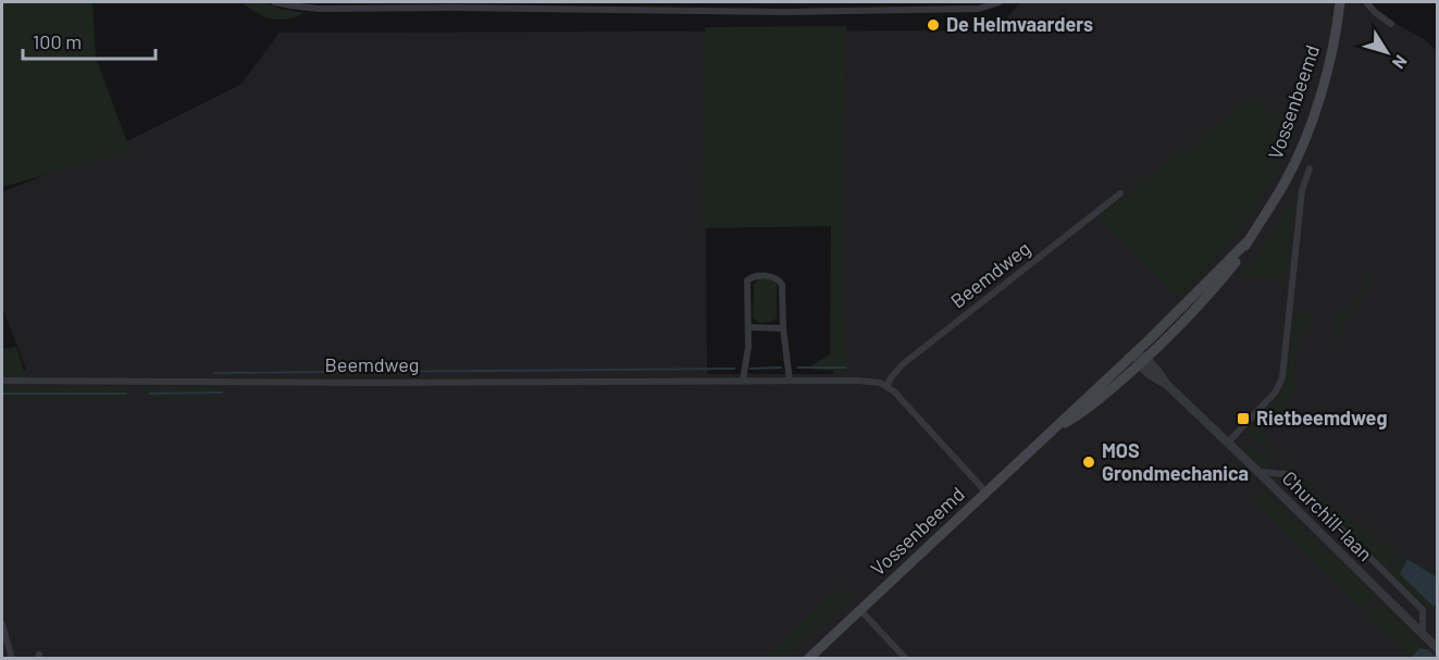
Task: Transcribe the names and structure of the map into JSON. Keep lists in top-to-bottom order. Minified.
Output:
{"streets":{"main road":["Vossenbeemd"],"street":["Beemdweg","Churchill-laan"]},"crossings":[["Vossenbeemd","Churchill-laan"]],"places":{"other":["De Helmvaarders","MOS Grondmechanica"],"transit":["Rietbeemdweg"]},"scale_bar":"100 m","north":"bottom right"}
